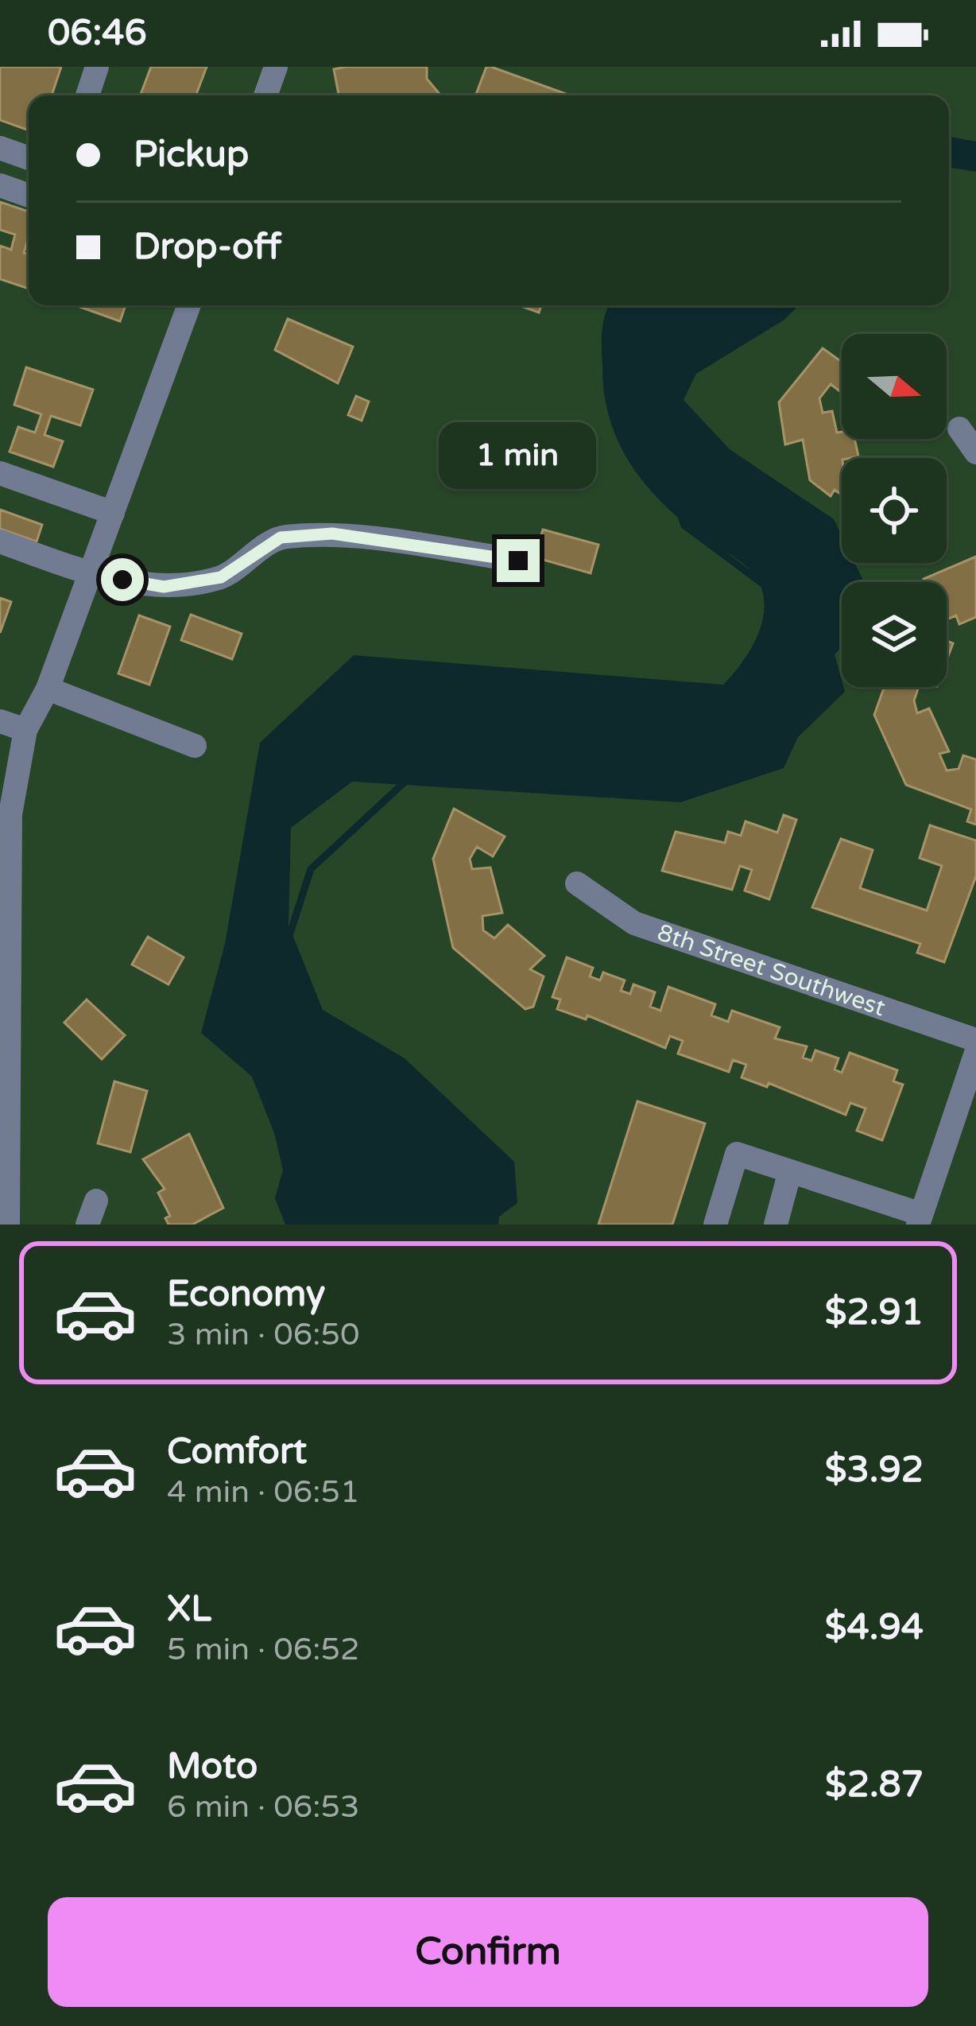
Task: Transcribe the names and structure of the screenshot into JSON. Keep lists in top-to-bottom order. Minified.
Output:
{"streets":{"street":["8th Street Southwest"]},"north":"right","page":{"status":"06:46","banner":["Pickup","Drop-off"],"bubble":"1 min","list":[{"name":"Economy","note":"3 min · 06:50","value":"$2.91"},{"name":"Comfort","note":"4 min · 06:51","value":"$3.92"},{"name":"XL","note":"5 min · 06:52","value":"$4.94"},{"name":"Moto","note":"6 min · 06:53","value":"$2.87"}],"buttons":"Confirm"}}
